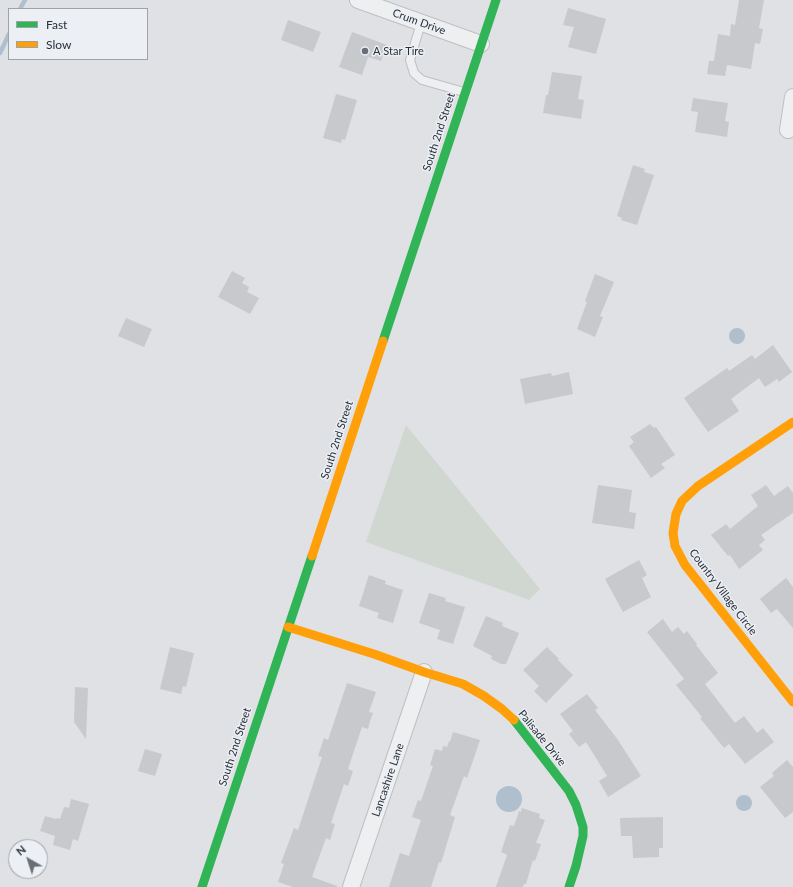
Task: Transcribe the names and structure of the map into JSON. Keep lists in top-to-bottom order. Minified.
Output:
{"streets":{"main road":["South 2nd Street","Country Village Circle","Palisade Drive"],"street":["Crum Drive","Lancashire Lane"]},"crossings":[["Crum Drive","South 2nd Street"],["South 2nd Street","Palisade Drive"],["Palisade Drive","Lancashire Lane"]],"places":["A Star Tire"],"legend":["Fast","Slow"],"north":"top left"}
